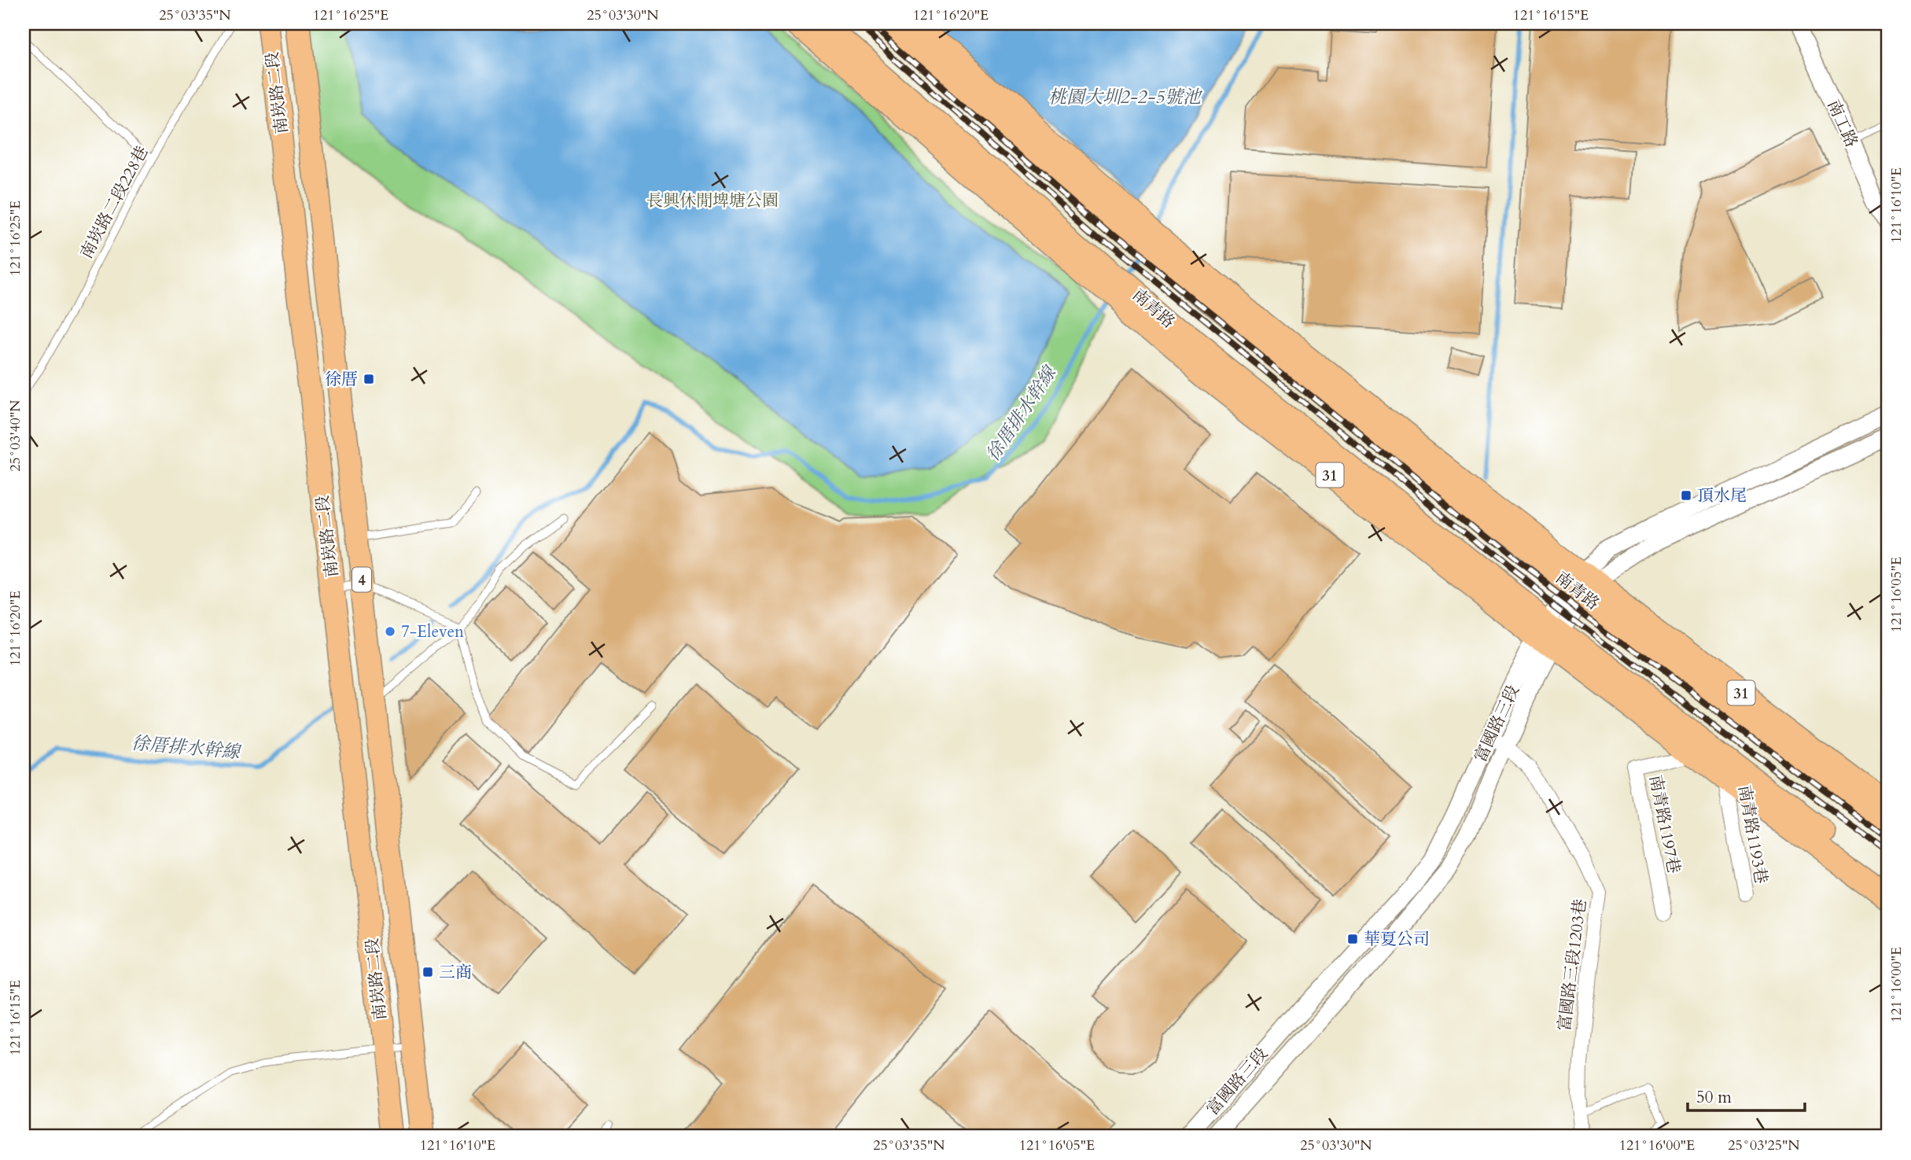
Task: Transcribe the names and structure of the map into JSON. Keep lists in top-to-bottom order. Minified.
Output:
{"streets":{"main road":["南崁路二段","南青路","31","4"],"street":["南工路","富國路三段","南青路1197巷","南青路1193巷","富國路三段1203巷"],"lane":["南崁路二段228巷"]},"crossings":[["南青路","31"],["南青路","富國路三段"],["31","富國路三段"],["31","南青路1197巷"],["31","南青路1193巷"],["富國路三段","富國路三段1203巷"]],"water":["桃園大圳2-2-5號池","徐厝排水幹線"],"parks":["長興休閒埤塘公園"],"places":{"transit":["徐厝","頂水尾","華夏公司","三商"],"other":["7-Eleven"]},"scale_bar":"50 m","coordinates":["25°03'35\"N","121°16'25\"E","25°03'30\"N","121°16'20\"E","121°16'15\"E","121°16'10\"E","25°03'40\"N","121°16'05\"E","121°16'00\"E","25°03'25\"N"]}
